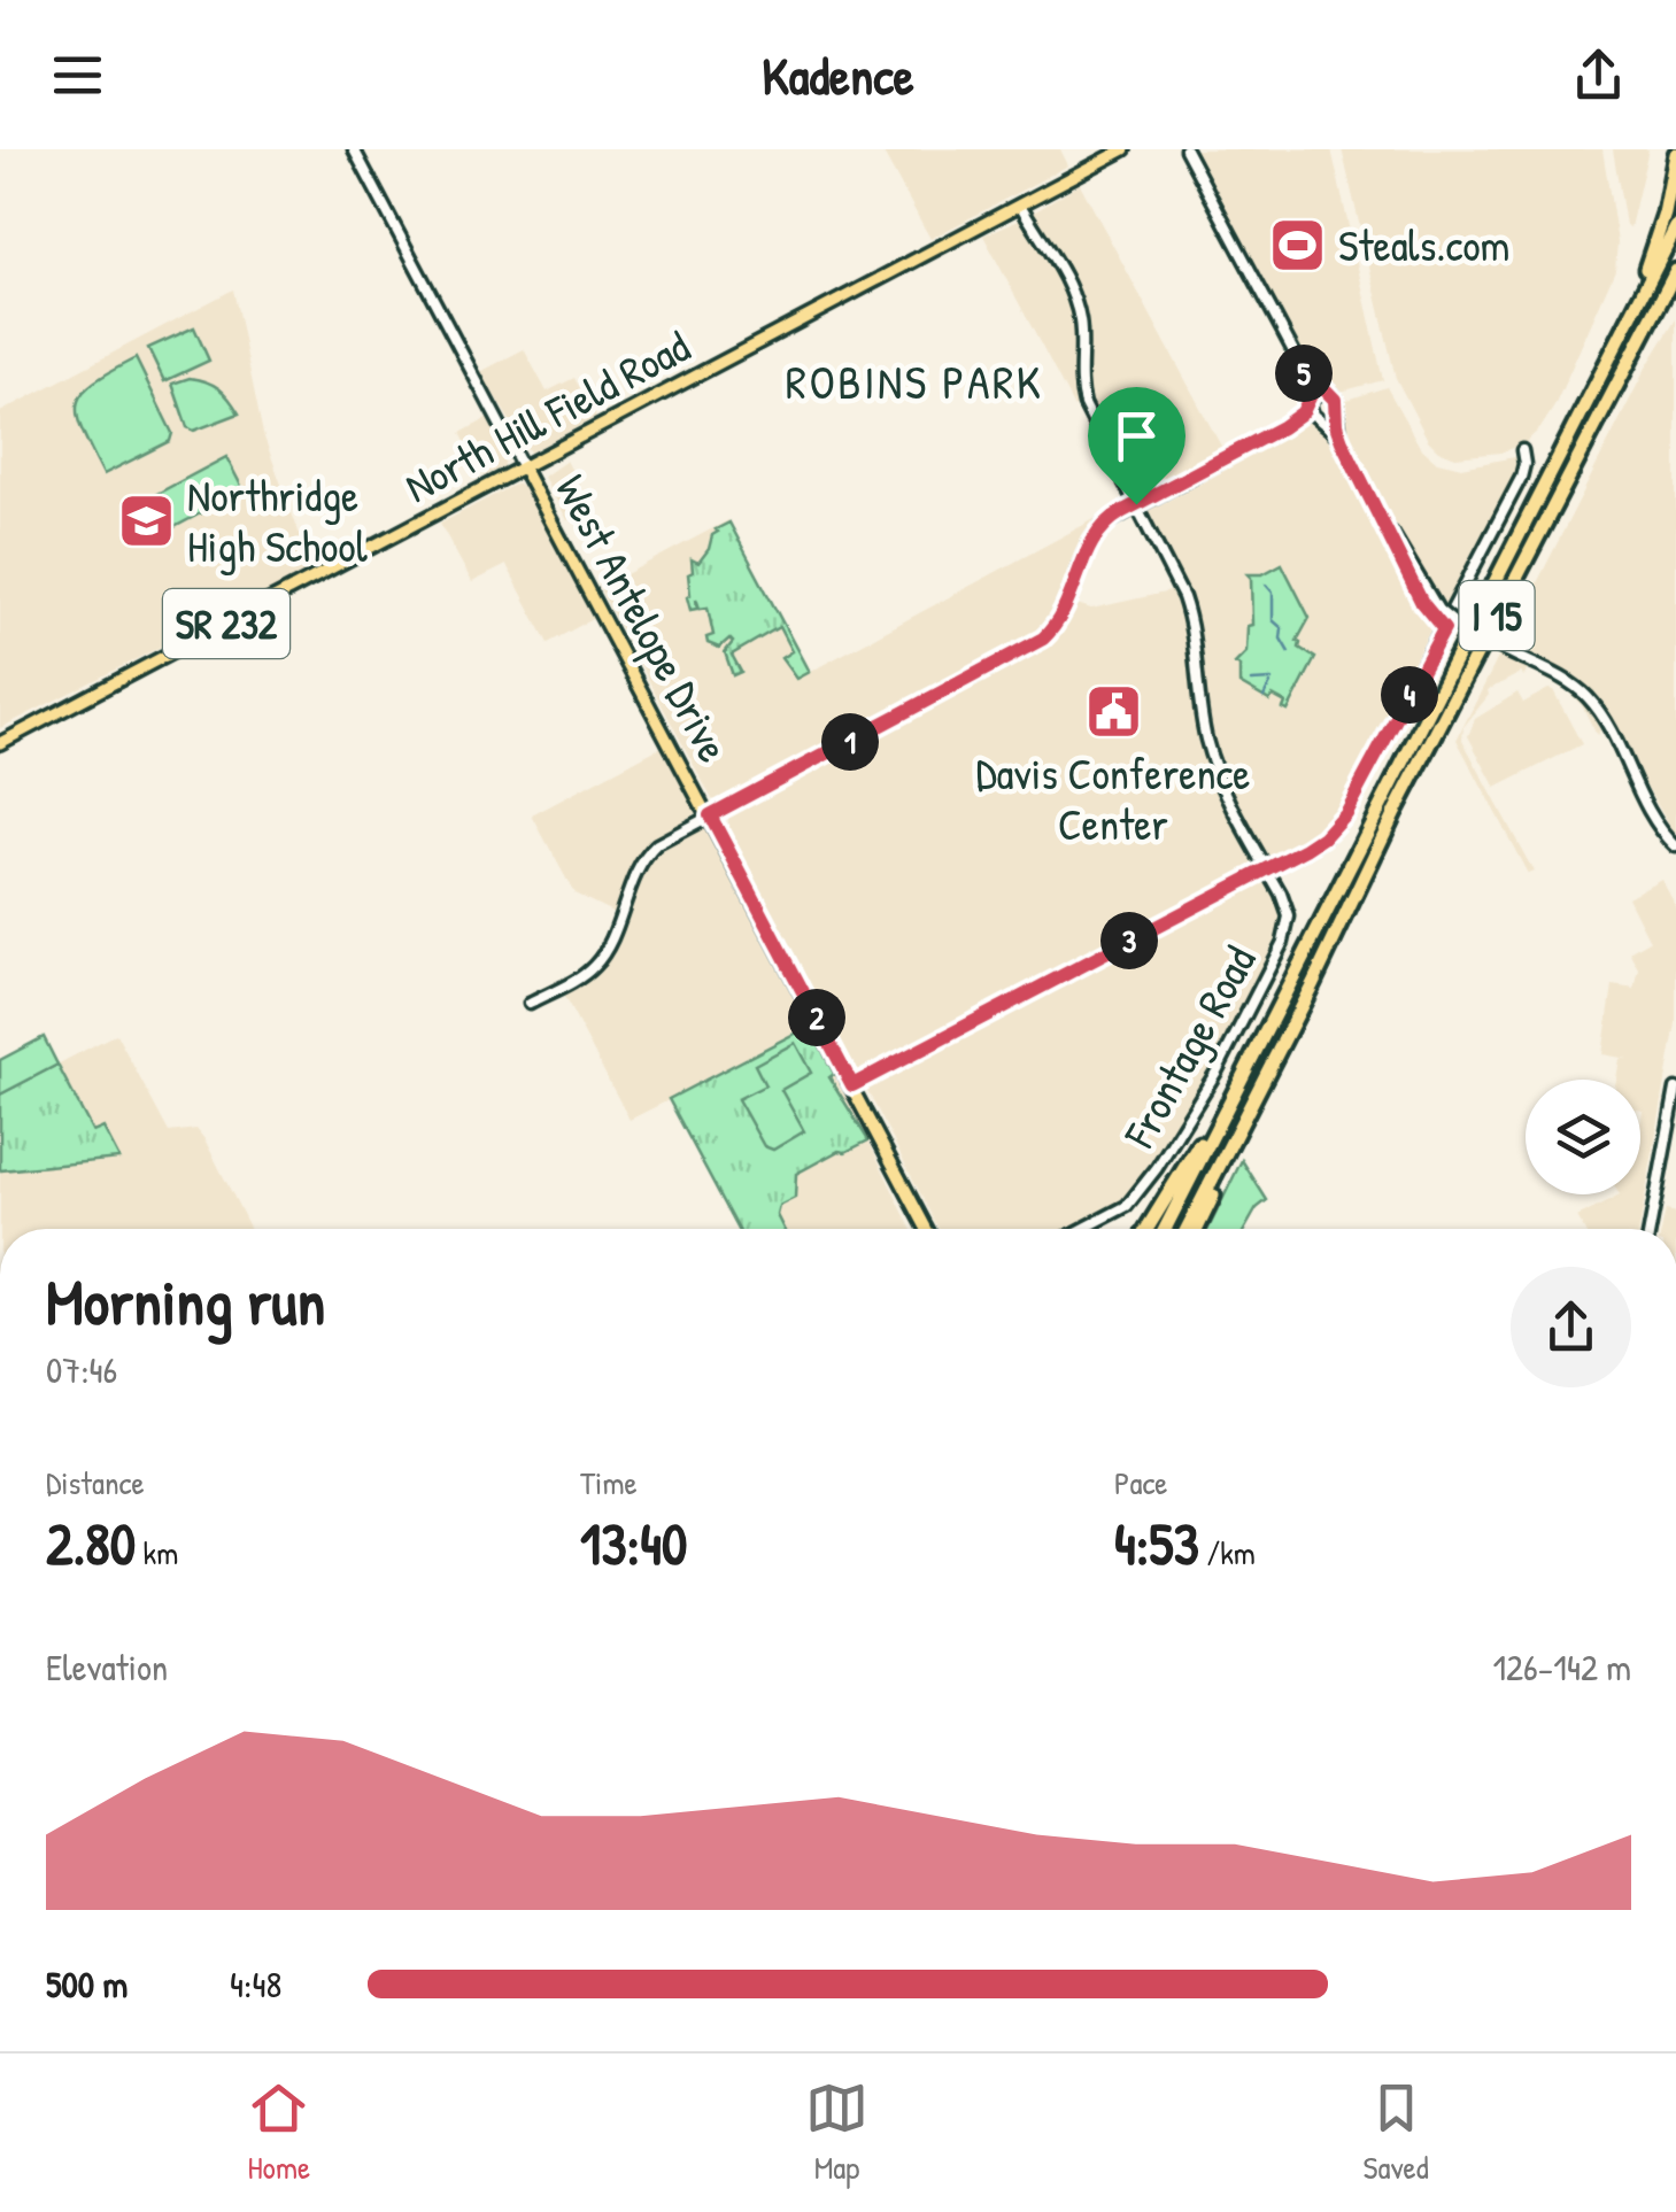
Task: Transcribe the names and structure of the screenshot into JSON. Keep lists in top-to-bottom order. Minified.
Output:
{"streets":{"highway":["I 15"],"main road":["North Hill Field Road","West Antelope Drive","SR 232"],"street":["Frontage Road"]},"crossings":[["North Hill Field Road","West Antelope Drive"]],"districts":["ROBINS PARK"],"places":{"sports":["Steals.com"],"school or university":["Northridge High School"],"public building":["Davis Conference Center"]},"page":{"header":"Kadence","pins":["5","4","1","3","2"],"heading":["Morning run","07:46"],"stats":[["Distance","2.80 km"],["Time","13:40"],["Pace","4:53 /km"]],"chart":["Elevation","126–142 m"],"list":[{"name":"500 m","note":"4:48"}],"tabs":["Home","Map","Saved"]}}
